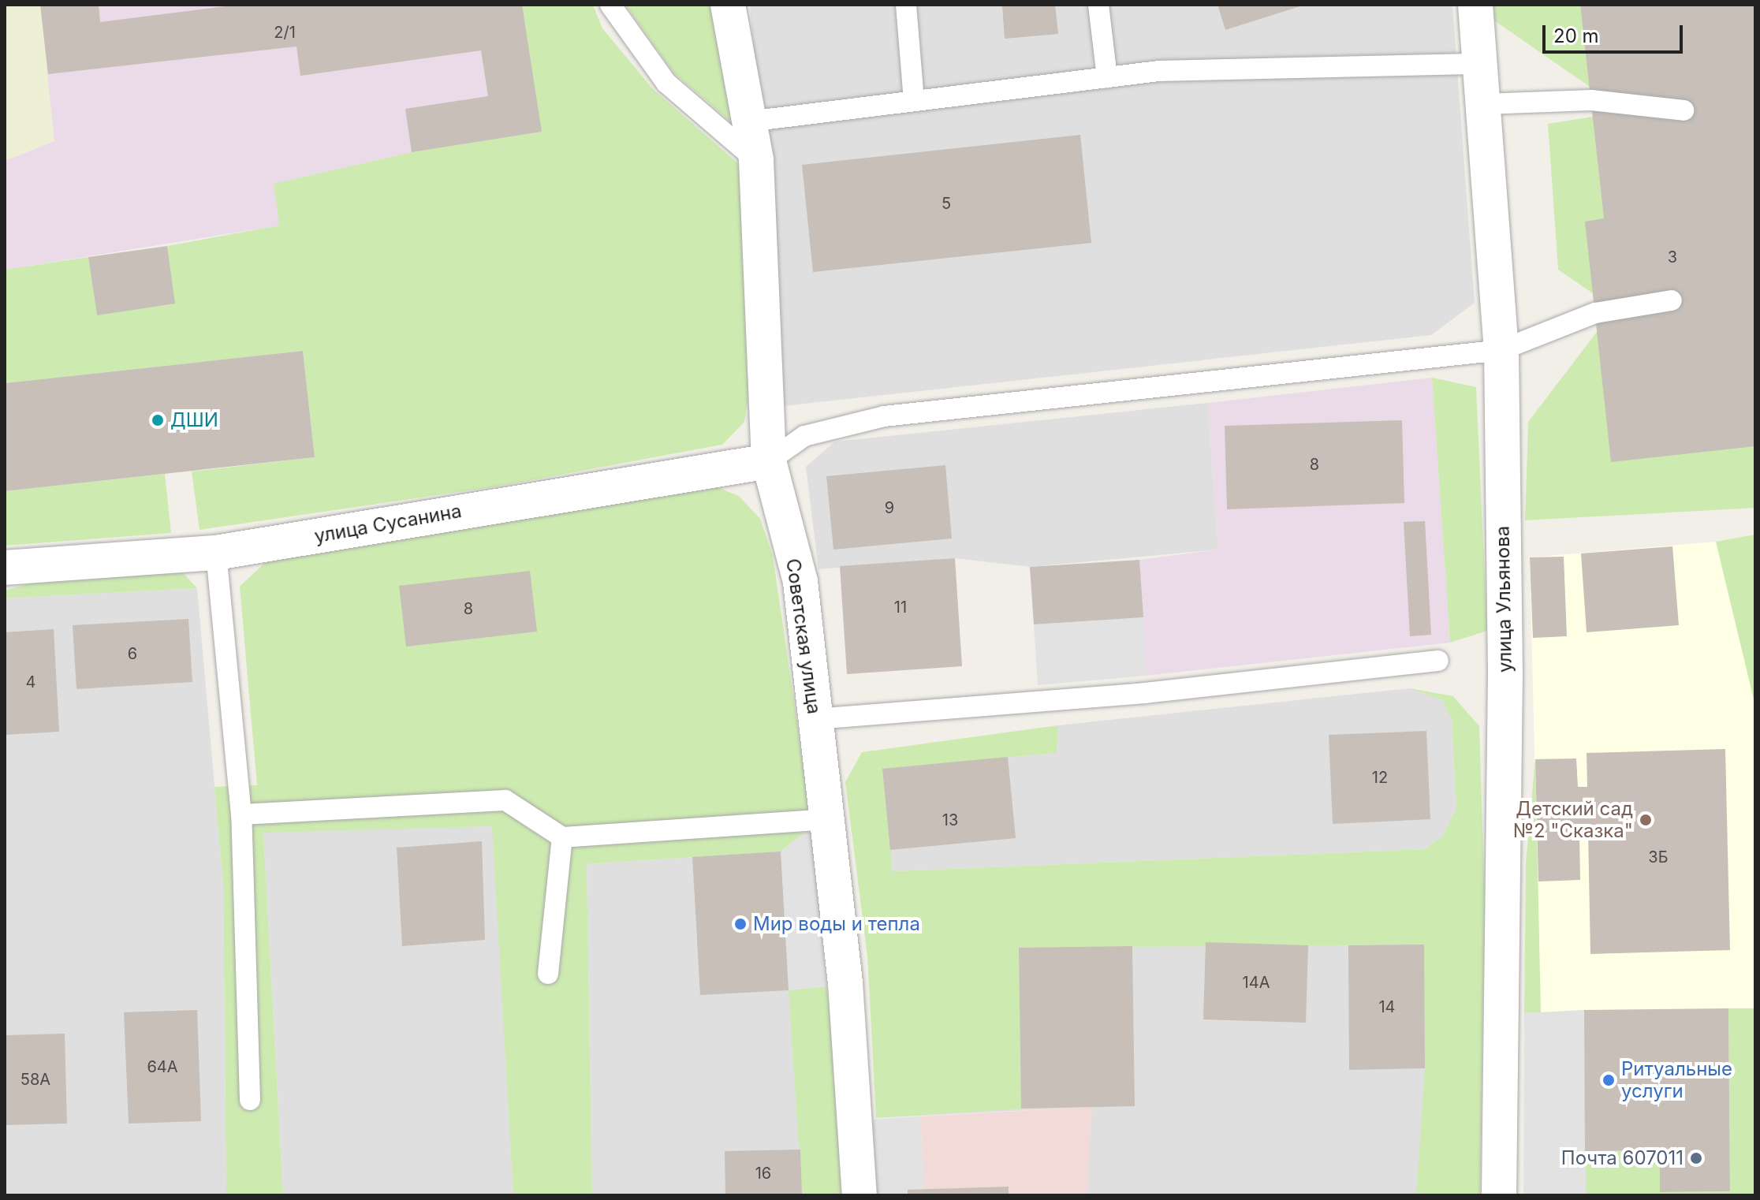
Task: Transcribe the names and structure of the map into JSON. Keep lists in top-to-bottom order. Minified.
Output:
{"streets":{"street":["улица Сусанина","улица Ульянова","Советская улица"]},"crossings":[["улица Сусанина","Советская улица"]],"places":["ДШИ","Детский сад №2 \"Сказка\"","Мир воды и тепла","Ритуальные услуги","Почта 607011"],"house_numbers":["2/1","5","3","8","9","11","8","6","4","12","13","3Б","14А","14","64А","58А","16"],"scale_bar":"20 m"}
